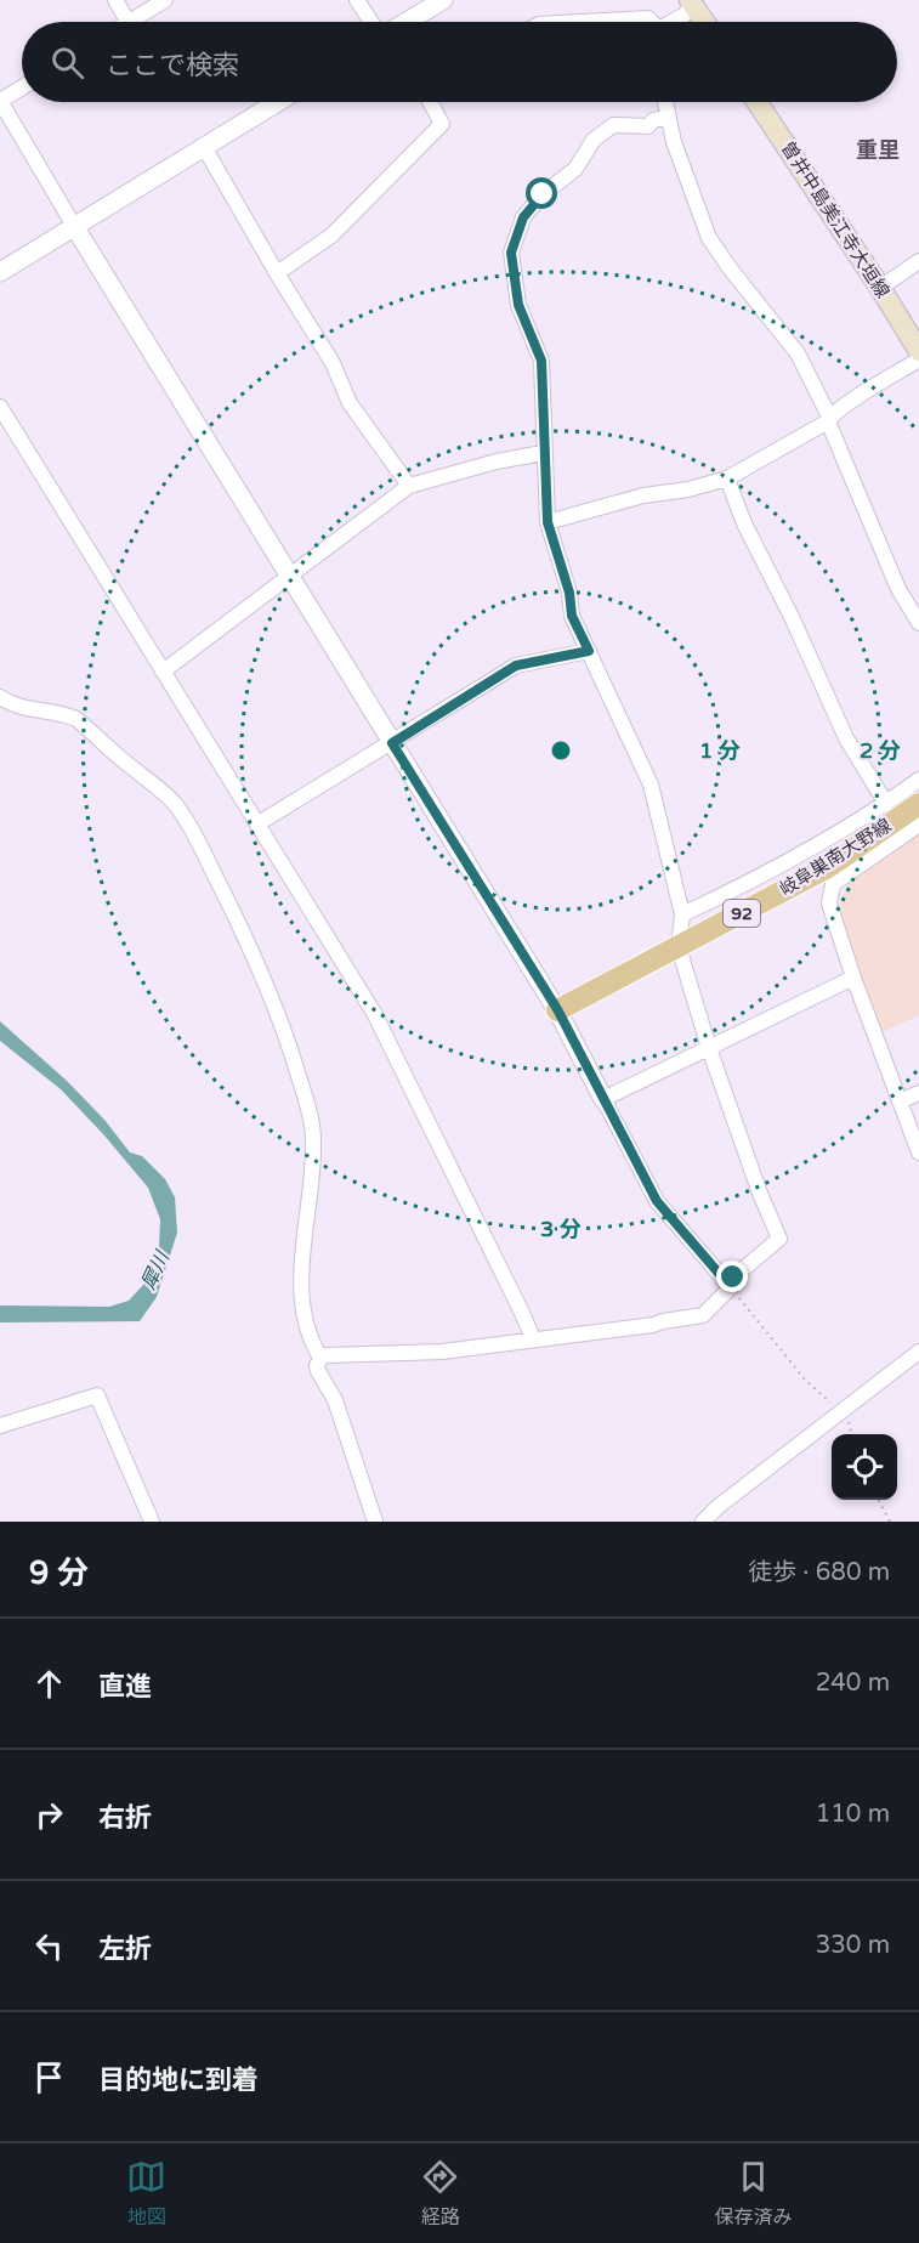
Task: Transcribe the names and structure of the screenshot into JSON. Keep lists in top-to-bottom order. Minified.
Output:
{"streets":{"main road":["曽井中島美江寺大垣線","岐阜巣南大野線","92"]},"districts":["重里"],"water":["犀川"],"page":{"search":"ここで検索","heading":["9 分","徒歩 · 680 m"],"list":[["直進","240 m"],["右折","110 m"],["左折","330 m"],"目的地に到着"],"nav":["地図","経路","保存済み"]},"rings":["1 分","2 分","3 分"]}
